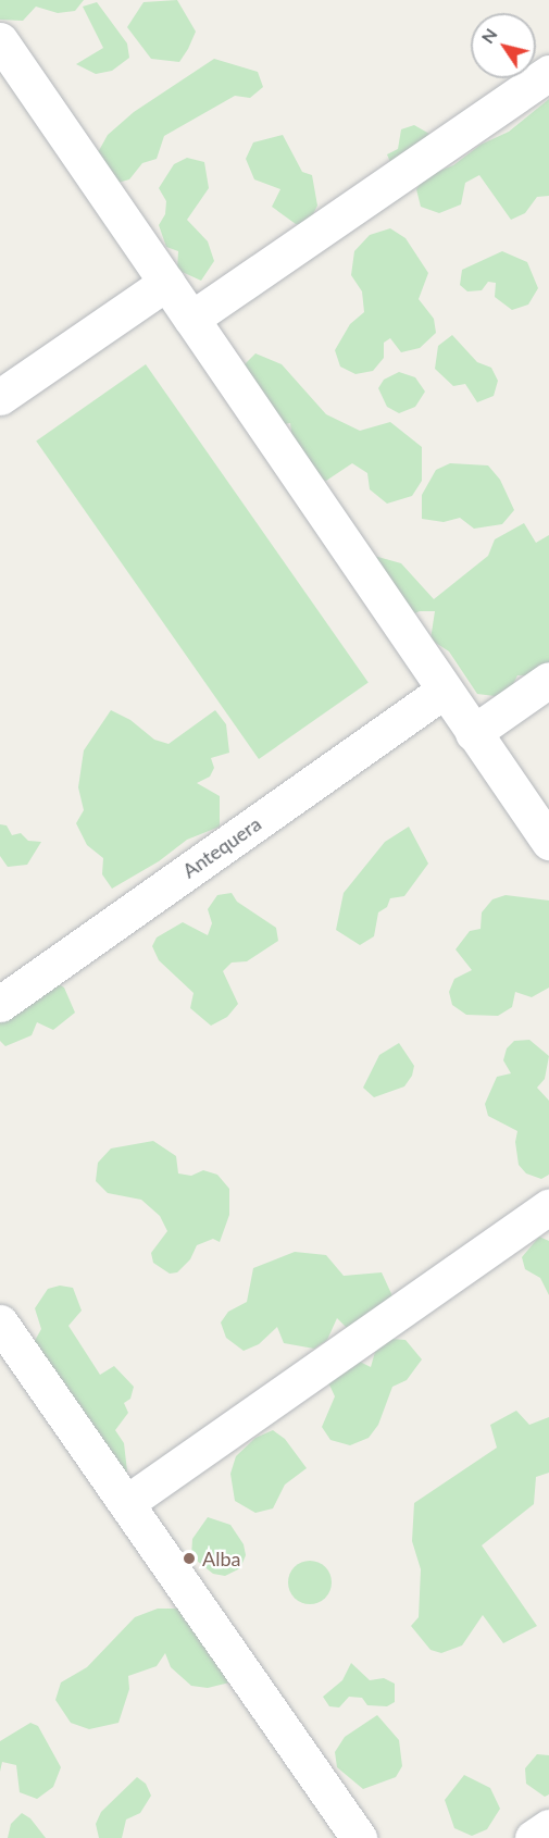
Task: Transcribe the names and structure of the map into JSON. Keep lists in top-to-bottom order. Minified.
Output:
{"streets":{"street":["Antequera"]},"places":["Alba"],"north":"top left"}
